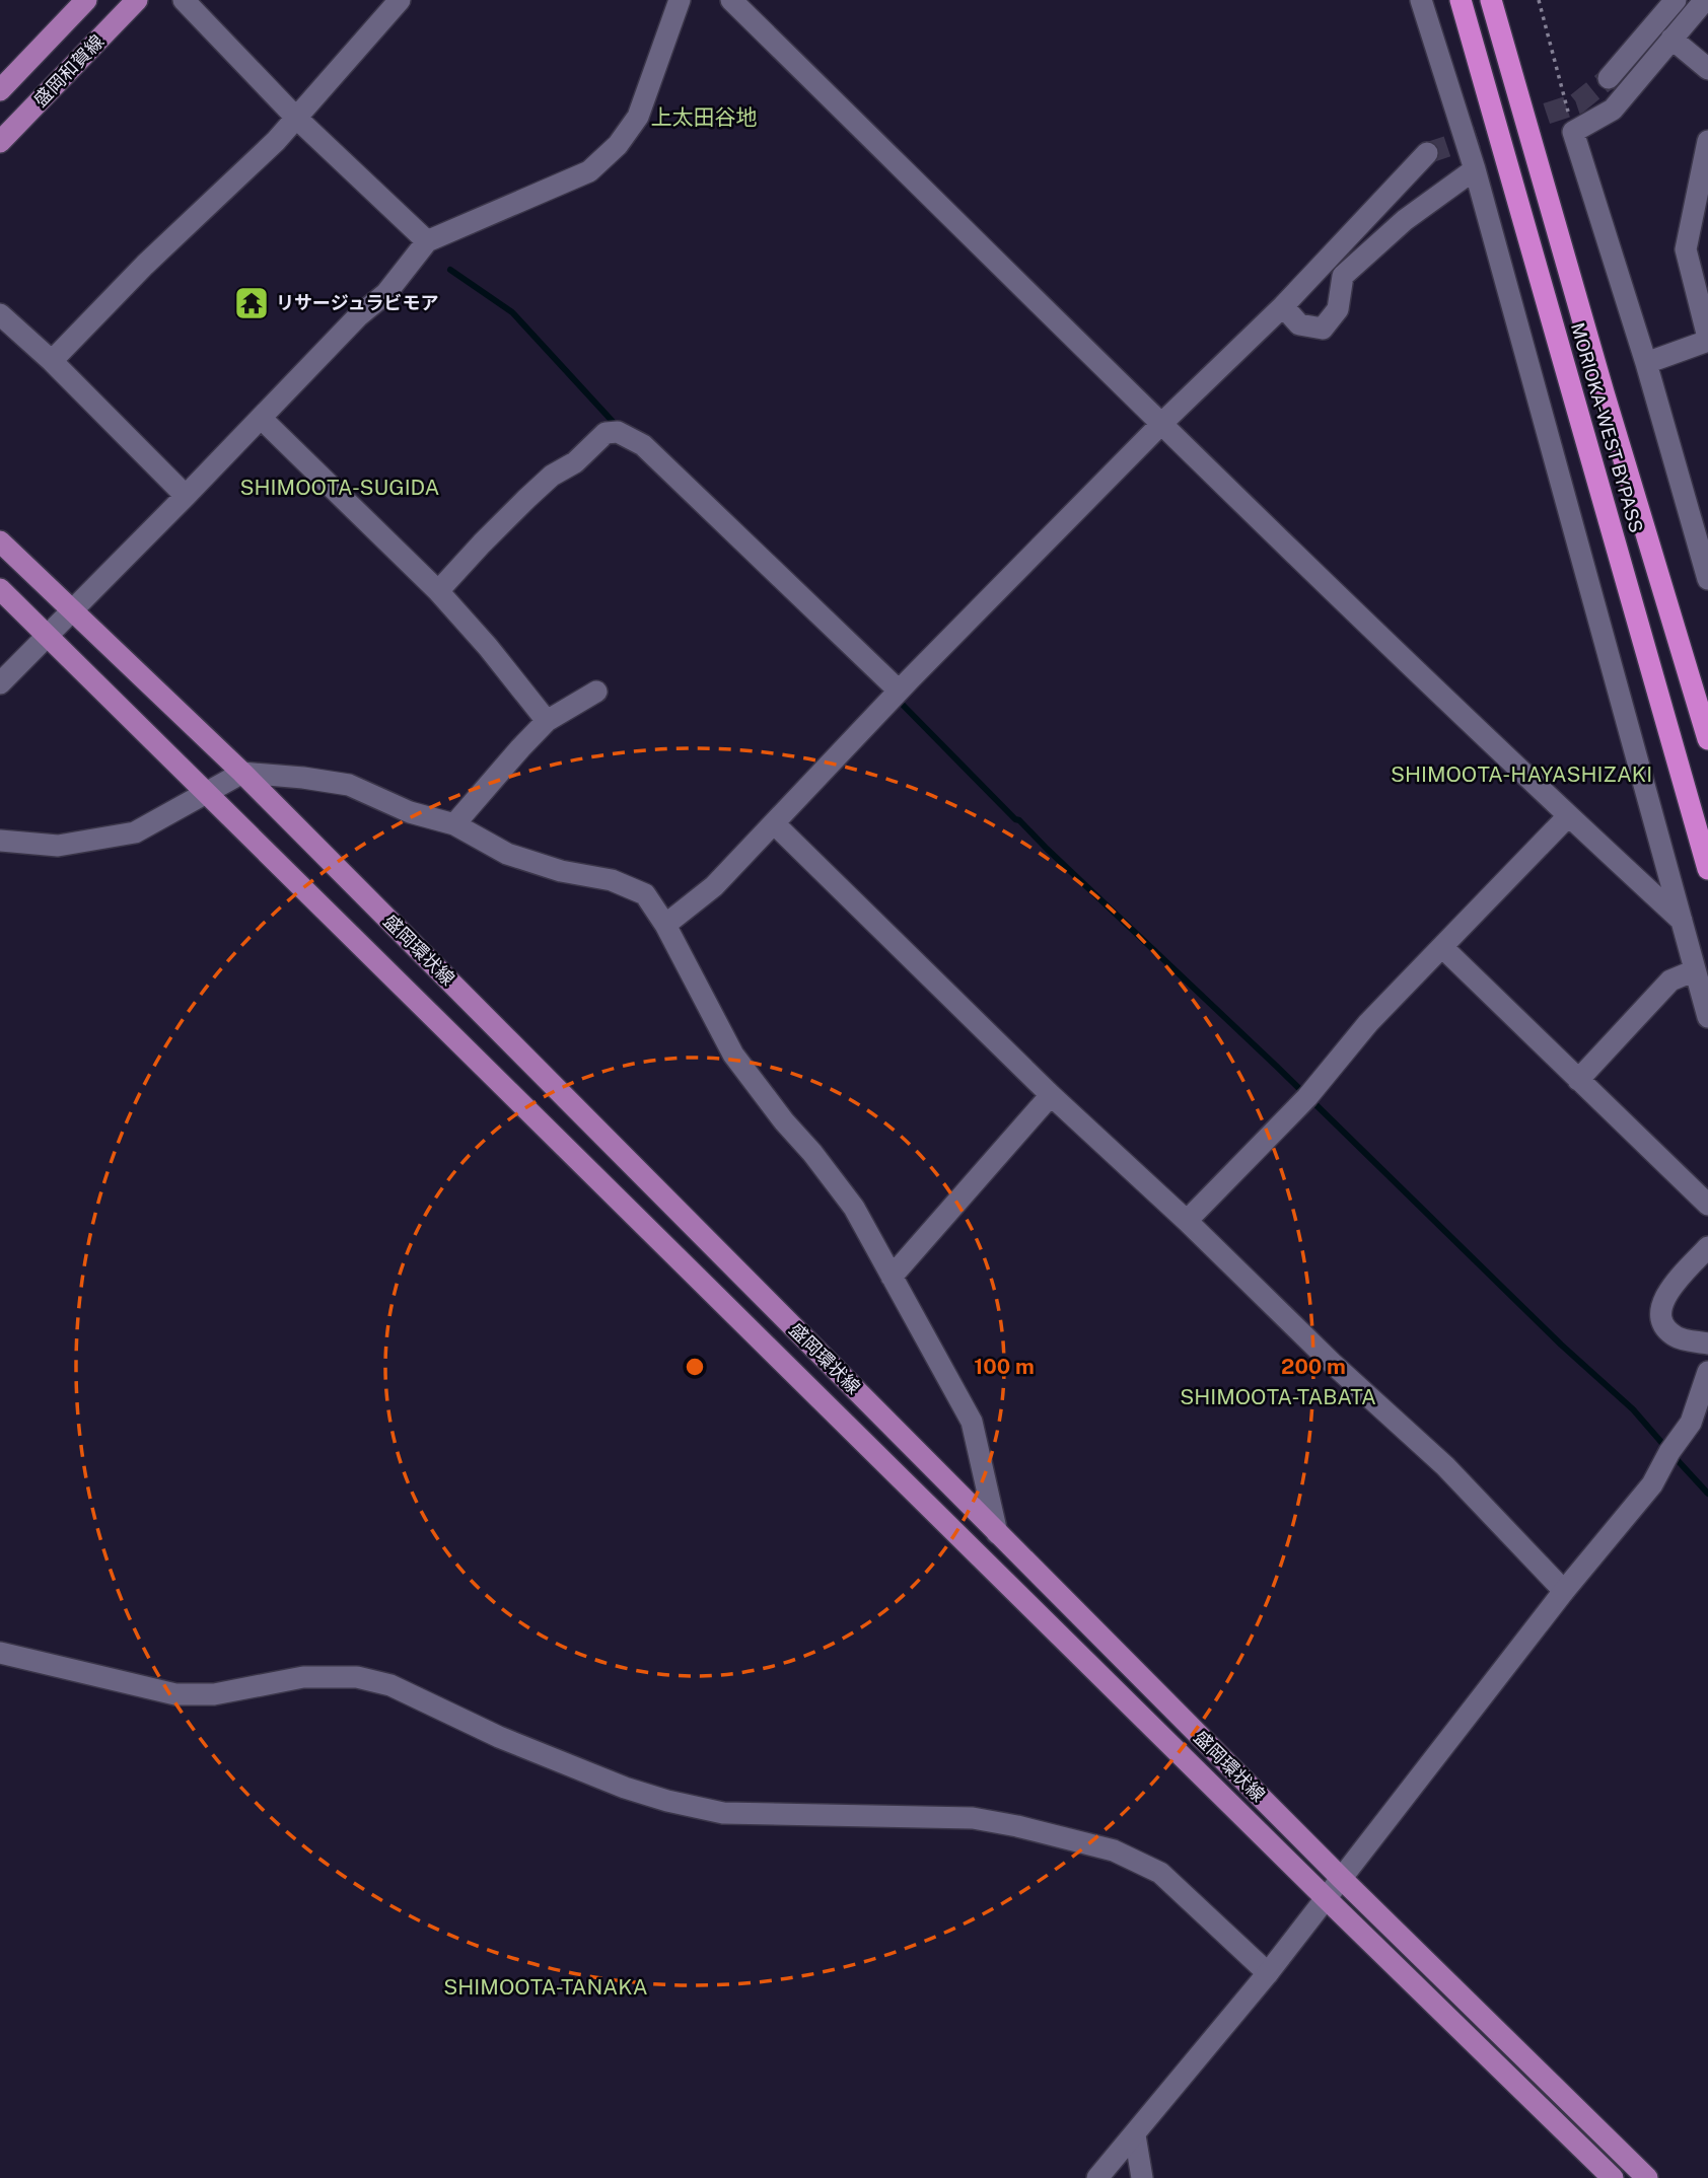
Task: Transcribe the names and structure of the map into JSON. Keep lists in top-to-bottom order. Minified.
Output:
{"streets":{"highway":["MORIOKA-WEST BYPASS"],"main road":["盛岡和賀線","盛岡環状線"]},"districts":["上太田谷地","SHIMOOTA-SUGIDA","SHIMOOTA-HAYASHIZAKI","SHIMOOTA-TABATA","SHIMOOTA-TANAKA"],"places":{"temple":["リサージュラビモア"]},"rings":["100 m","200 m"]}
